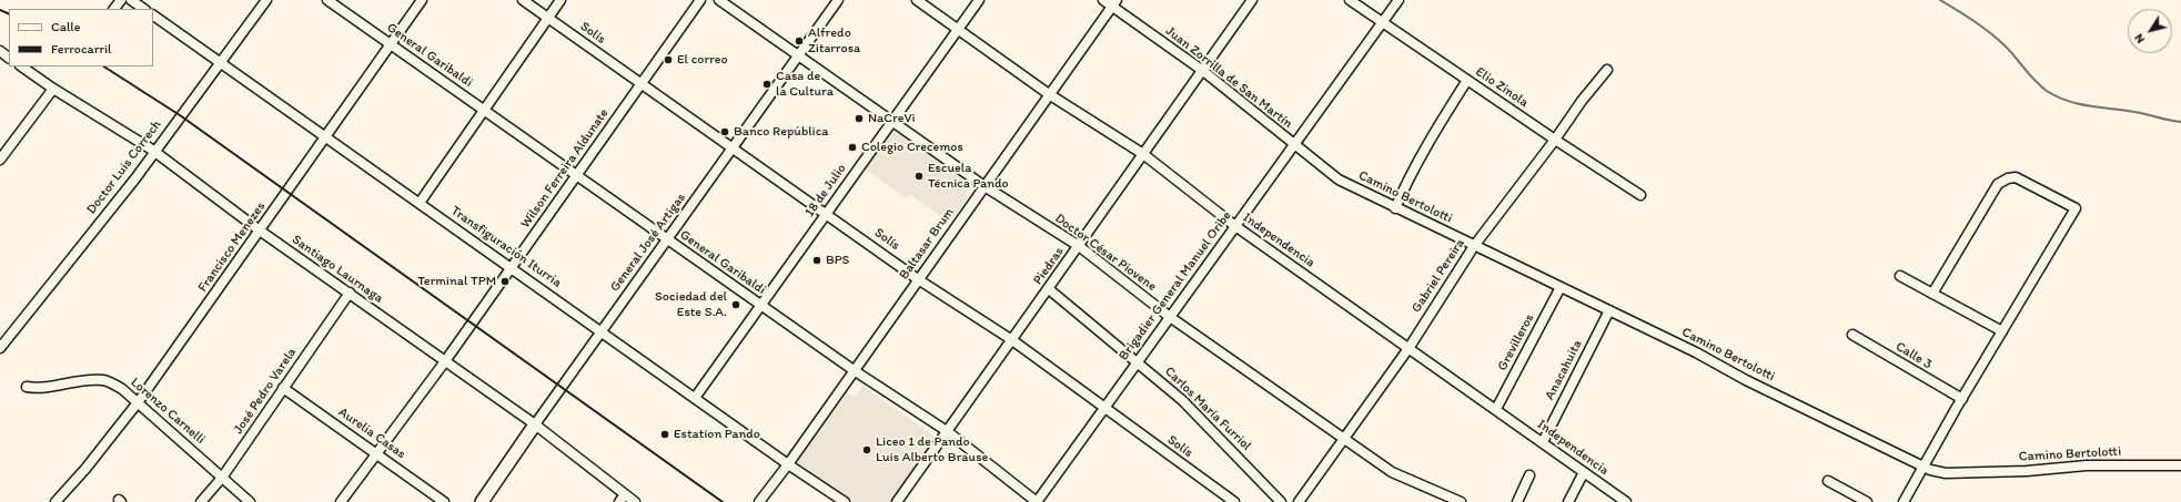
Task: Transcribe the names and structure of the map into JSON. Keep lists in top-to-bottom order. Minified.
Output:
{"streets":{"street":["Solís","General Garibaldi","Juan Zorrilla de San Martín","Elio Zinola","Doctor Luis Correch","Wilson Ferreira Aldunate","18 de Julio","Camino Bertolotti","Independencia","General José Artigas","Baltasar Brum","Francisco Menezes","Transfiguración Iturria","Doctor César Piovene","Piedras","Santiago Laurnaga","Gabriel Pereira","Brigadier General Manuel Oribe","Grevilleros","Calle 3","Anacahuita","José Pedro Varela","Carlos María Furriol","Lorenzo Carnelli","Aurelia Casas"]},"crossings":[["Solís","Wilson Ferreira Aldunate"],["Solís","18 de Julio"],["Solís","General José Artigas"],["Solís","Baltasar Brum"],["Solís","Piedras"],["Solís","Brigadier General Manuel Oribe"],["General Garibaldi","Wilson Ferreira Aldunate"],["General Garibaldi","18 de Julio"],["General Garibaldi","General José Artigas"],["General Garibaldi","Baltasar Brum"],["General Garibaldi","Francisco Menezes"],["General Garibaldi","Piedras"],["General Garibaldi","Brigadier General Manuel Oribe"],["Juan Zorrilla de San Martín","Camino Bertolotti"],["Juan Zorrilla de San Martín","Baltasar Brum"],["Juan Zorrilla de San Martín","Piedras"],["Juan Zorrilla de San Martín","Brigadier General Manuel Oribe"],["Elio Zinola","Gabriel Pereira"],["Elio Zinola","Brigadier General Manuel Oribe"],["Doctor Luis Correch","Transfiguración Iturria"],["Doctor Luis Correch","Santiago Laurnaga"],["Wilson Ferreira Aldunate","Transfiguración Iturria"],["Wilson Ferreira Aldunate","Santiago Laurnaga"],["Wilson Ferreira Aldunate","Aurelia Casas"],["18 de Julio","Independencia"],["18 de Julio","Transfiguración Iturria"],["18 de Julio","Doctor César Piovene"],["Camino Bertolotti","Gabriel Pereira"],["Camino Bertolotti","Brigadier General Manuel Oribe"],["Camino Bertolotti","Grevilleros"],["Camino Bertolotti","Anacahuita"],["Independencia","Baltasar Brum"],["Independencia","Piedras"],["Independencia","Gabriel Pereira"],["Independencia","Brigadier General Manuel Oribe"],["Independencia","Grevilleros"],["Independencia","Anacahuita"],["General José Artigas","Transfiguración Iturria"],["General José Artigas","Doctor César Piovene"],["General José Artigas","Santiago Laurnaga"],["Baltasar Brum","Transfiguración Iturria"],["Baltasar Brum","Doctor César Piovene"],["Francisco Menezes","Transfiguración Iturria"],["Francisco Menezes","Santiago Laurnaga"],["Francisco Menezes","Lorenzo Carnelli"],["Doctor César Piovene","Piedras"],["Doctor César Piovene","Gabriel Pereira"],["Doctor César Piovene","Brigadier General Manuel Oribe"],["Piedras","Carlos María Furriol"],["Santiago Laurnaga","José Pedro Varela"],["Brigadier General Manuel Oribe","Carlos María Furriol"],["José Pedro Varela","Lorenzo Carnelli"],["José Pedro Varela","Aurelia Casas"]],"places":["Alfredo Zitarrosa","El correo","Casa de la Cultura","NaCreVi","Banco República","Colegio Crecemos","Escuela Técnica Pando","BPS","Terminal TPM","Sociedad del Este S.A.","Estatíon Pando","Liceo 1 de Pando Luis Alberto Brause"],"legend":["Calle","Ferrocarril"],"north":"bottom left"}
